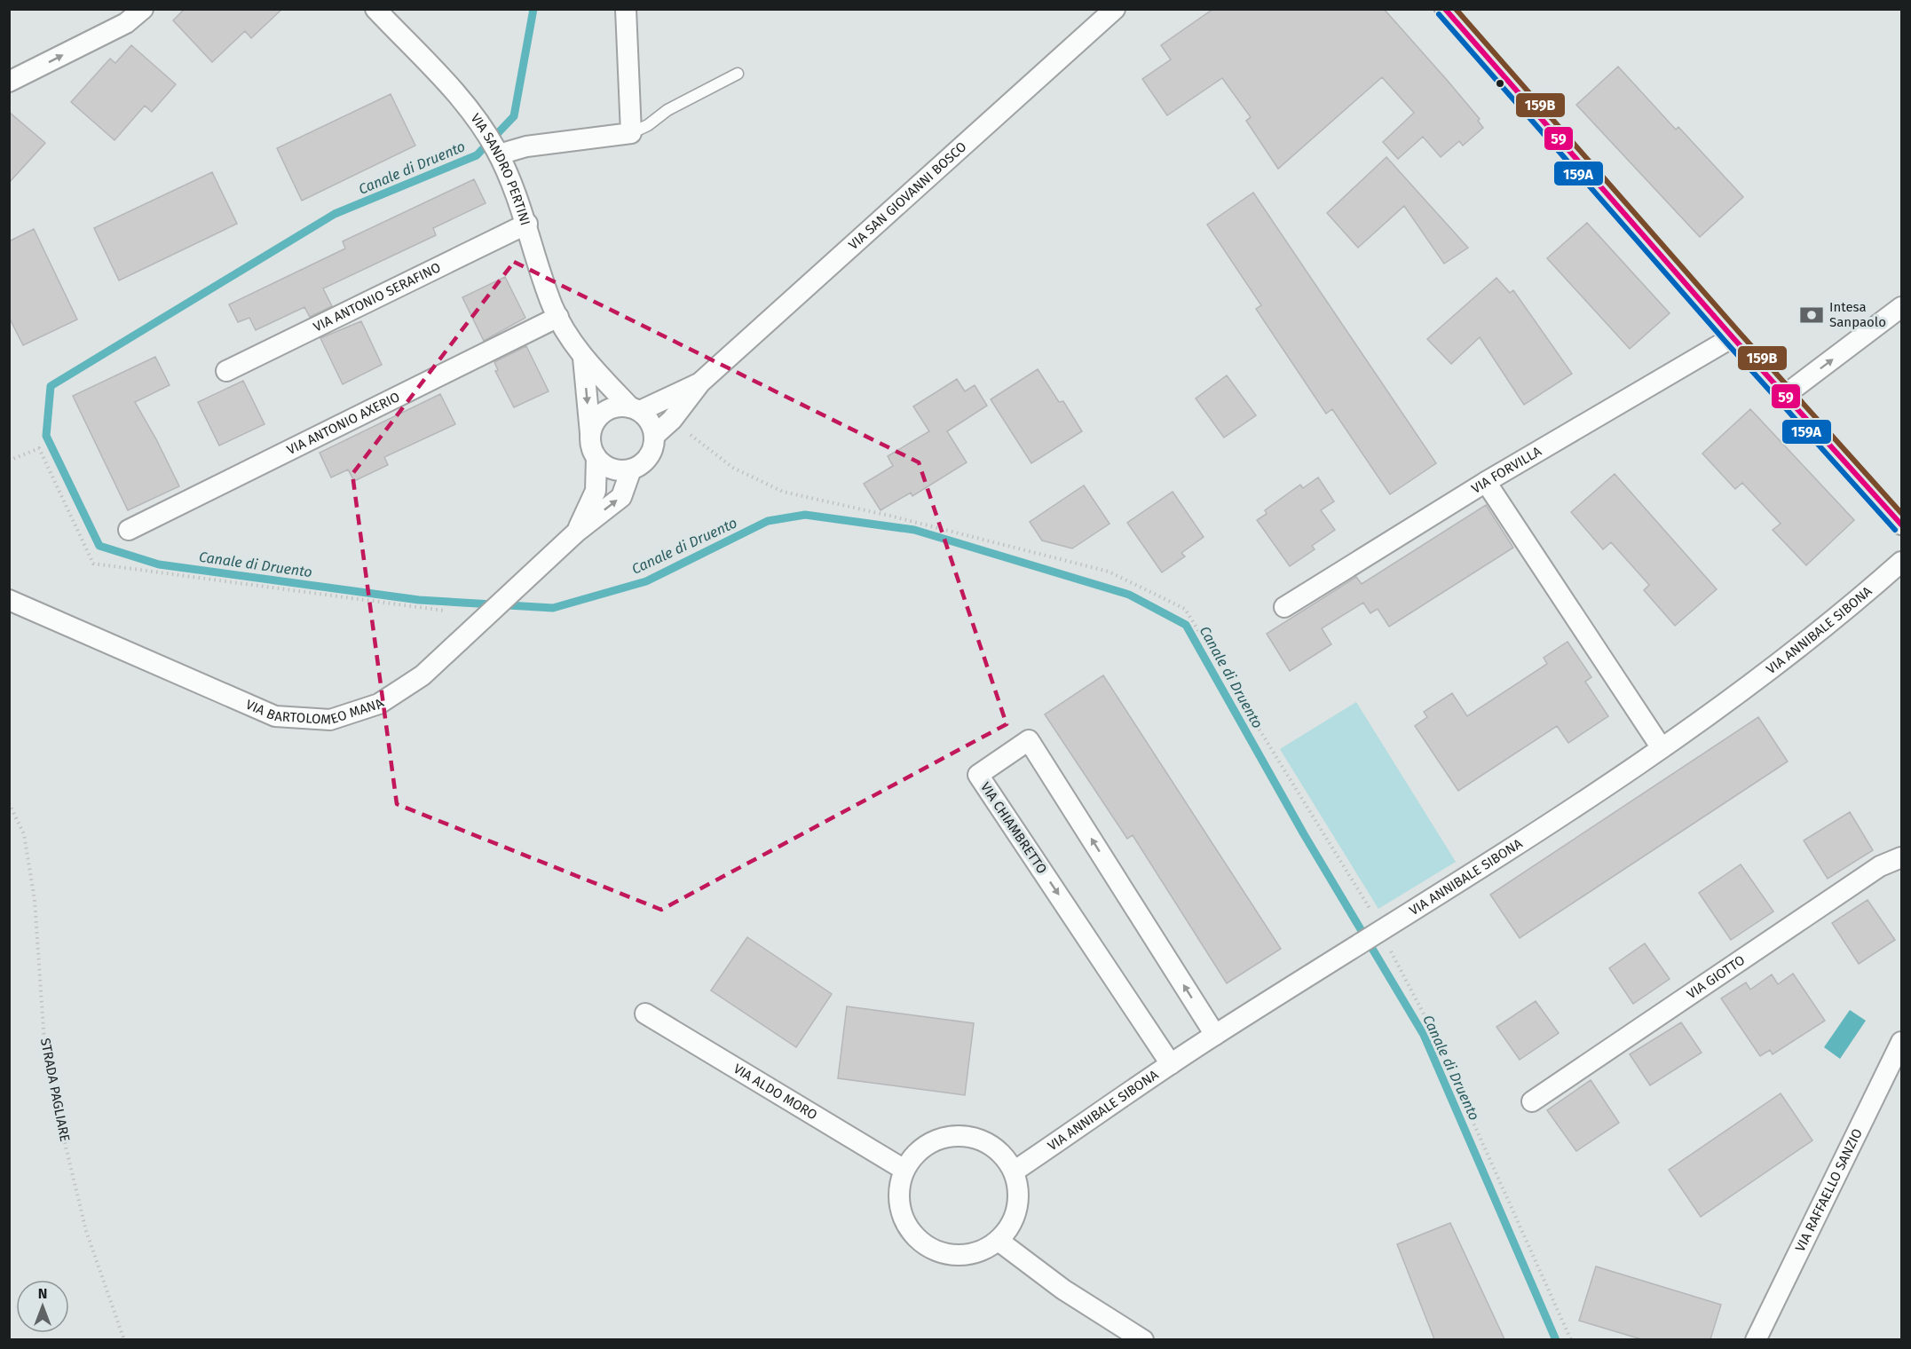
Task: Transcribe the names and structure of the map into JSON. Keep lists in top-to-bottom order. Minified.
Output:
{"streets":{"street":["VIA SANDRO PERTINI","VIA SAN GIOVANNI BOSCO","VIA ANTONIO SERAFINO","VIA ANTONIO AXERIO","VIA FORVILLA","VIA ANNIBALE SIBONA","VIA BARTOLOMEO MANA","VIA CHIAMBRETTO","VIA GIOTTO","VIA ALDO MORO","VIA RAFFAELLO SANZIO"],"path":["STRADA PAGLIARE"]},"crossings":[["VIA SANDRO PERTINI","VIA SAN GIOVANNI BOSCO"],["VIA SANDRO PERTINI","VIA ANTONIO SERAFINO"],["VIA SANDRO PERTINI","VIA ANTONIO AXERIO"],["VIA SANDRO PERTINI","VIA BARTOLOMEO MANA"],["VIA SAN GIOVANNI BOSCO","VIA BARTOLOMEO MANA"],["VIA ANNIBALE SIBONA","VIA CHIAMBRETTO"],["VIA ANNIBALE SIBONA","VIA ALDO MORO"]],"water":["Canale di Druento"],"places":{"bank":["Intesa Sanpaolo"]},"lines":["transit line 59","transit line 159B","transit line 159A"],"north":"top"}
